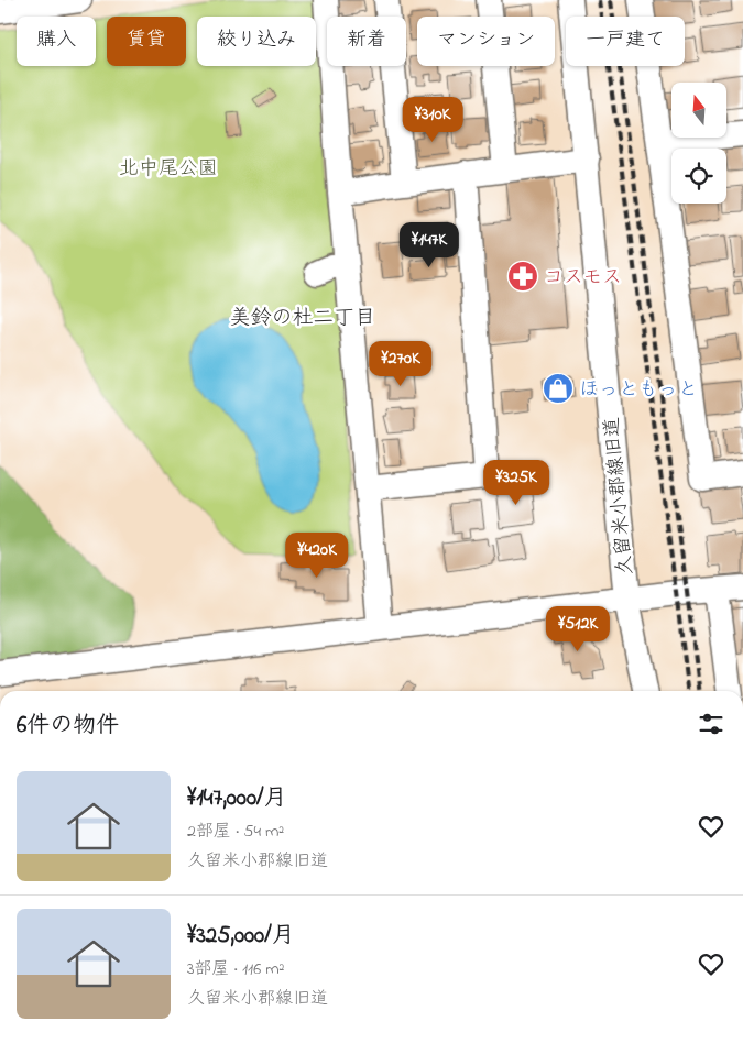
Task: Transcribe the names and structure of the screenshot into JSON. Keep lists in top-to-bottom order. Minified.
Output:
{"streets":{"street":["久留米小郡線旧道"]},"districts":["美鈴の杜二丁目"],"parks":["北中尾公園"],"places":{"pharmacy":["コスモス"],"shop":["ほっともっと"]},"north":"top","page":{"chip":["購入","賃貸","絞り込み","新着","マンション","一戸建て"],"price":["¥310K","¥147K","¥270K","¥325K","¥420K","¥512K"],"heading":"6件の物件","list":[{"name":"¥147,000/月","note":"2部屋 · 54 m² · 久留米小郡線旧道"},{"name":"¥325,000/月","note":"3部屋 · 116 m² · 久留米小郡線旧道"}]}}
